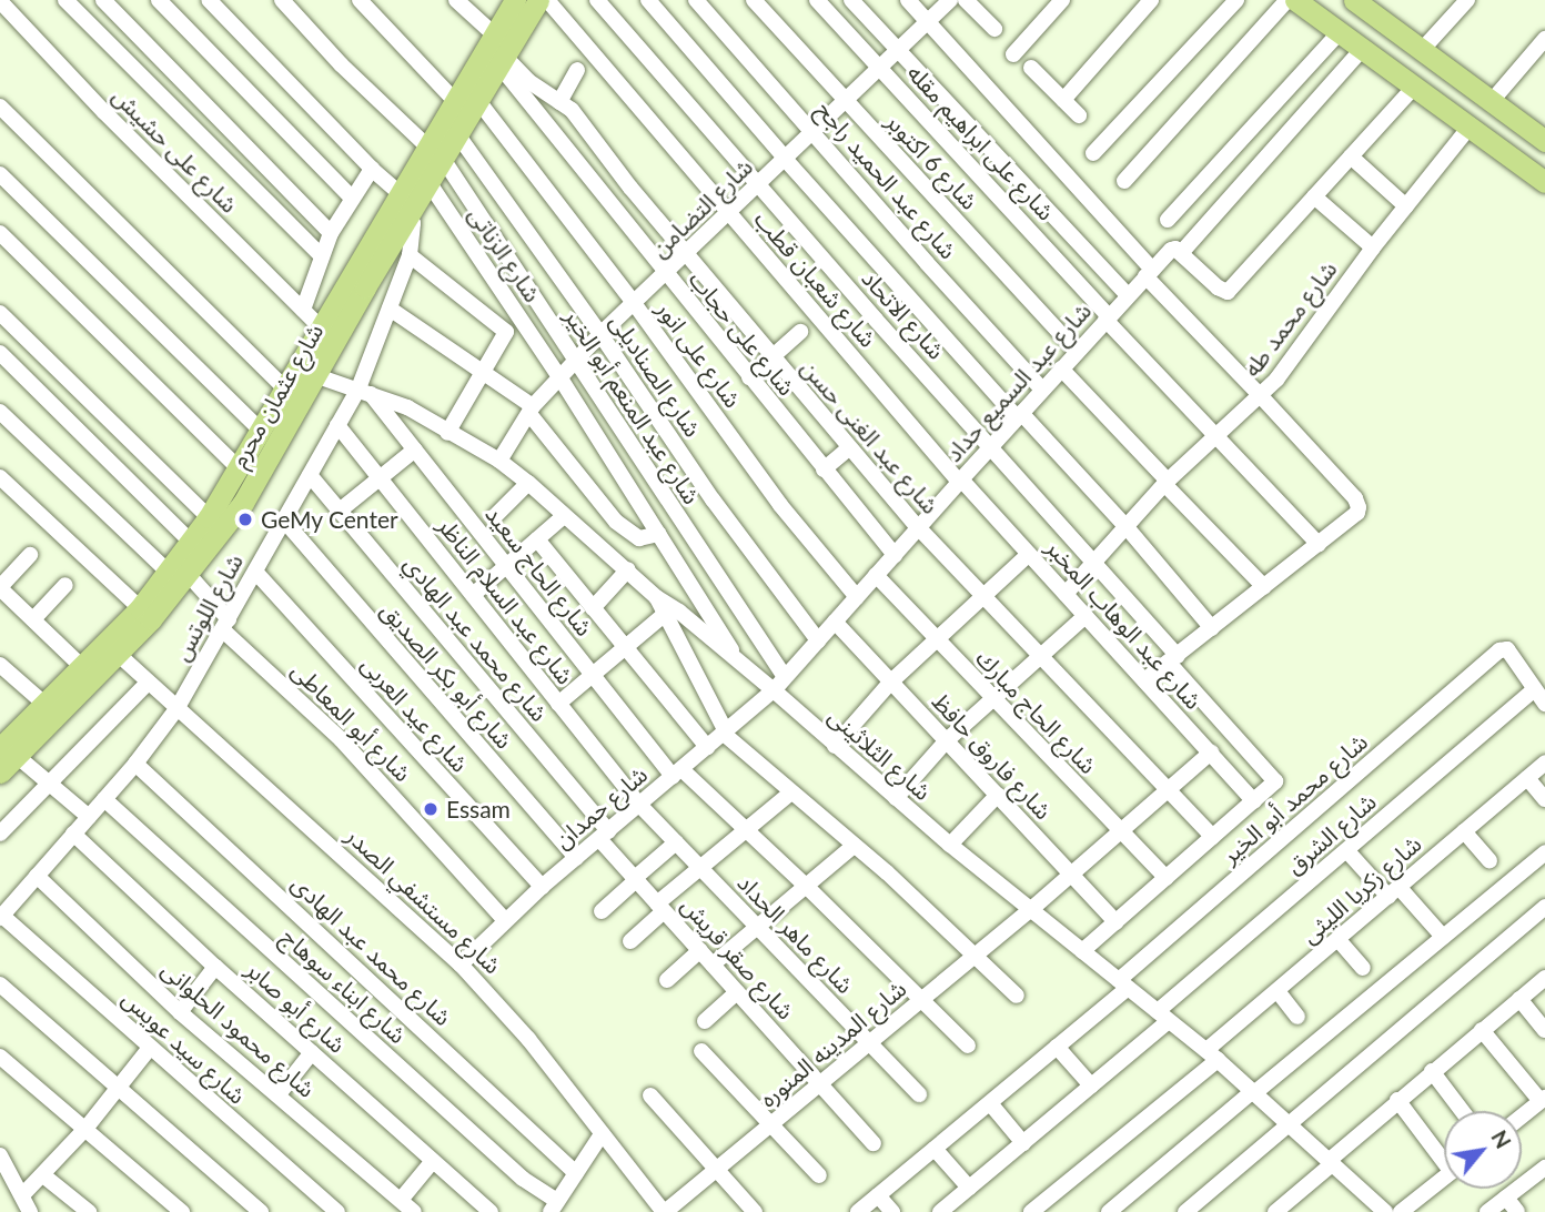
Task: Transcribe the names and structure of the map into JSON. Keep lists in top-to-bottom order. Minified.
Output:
{"streets":{"main road":["شارع عثمان محرم"],"street":["شارع على ابراهيم مقله","شارع على حشيش","شارع 6 اكتوبر","شارع عبد الحميد راجح","شارع التضامن","شارع الزناتى","شارع شعبان قطب","شارع الاتحاد","شارع محمد طه","شارع على حجاب","شارع على انور","شارع الصناديلى","شارع عبد السميع حداد","شارع عبد المنعم أبو الخير","شارع عبد الغنى حسن","شارع الحاج سعيد","شارع عبد السلام الناظر","شارع اللوتس","شارع عبد الوهاب المخبر","شارع محمد عبد الهادي","شارع أبو بكر الصديق","شارع الحاج مبارك","شارع عيد العربى","شارع أبو المعاطى","شارع الثلاثينى","شارع فاروق حافظ","شارع محمد أبو الخير","شارع حمدان","شارع الشرق","شارع زكريا الليثى","شارع مستشفي الصدر","شارع ماهر الحداد","شارع محمد عبد الهادى","شارع صقر قريش","شارع ابناء سوهاج","شارع أبو صابر","شارع محمود الحلوانى","شارع المدينه المنوره","شارع سيد عويس"]},"crossings":[["شارع على ابراهيم مقله","شارع التضامن"],["شارع على ابراهيم مقله","شارع محمد طه"],["شارع على ابراهيم مقله","شارع عبد السميع حداد"],["شارع على حشيش","شارع عثمان محرم"],["شارع 6 اكتوبر","شارع التضامن"],["شارع 6 اكتوبر","شارع عبد السميع حداد"],["شارع عبد الحميد راجح","شارع التضامن"],["شارع عبد الحميد راجح","شارع عبد السميع حداد"],["شارع التضامن","شارع الزناتى"],["شارع التضامن","شارع شعبان قطب"],["شارع التضامن","شارع الاتحاد"],["شارع التضامن","شارع على حجاب"],["شارع التضامن","شارع على انور"],["شارع التضامن","شارع الصناديلى"],["شارع التضامن","شارع عبد المنعم أبو الخير"],["شارع التضامن","شارع عبد الغنى حسن"],["شارع الزناتى","شارع عثمان محرم"],["شارع الزناتى","شارع الثلاثينى"],["شارع شعبان قطب","شارع عبد السميع حداد"],["شارع شعبان قطب","شارع عبد الوهاب المخبر"],["شارع الاتحاد","شارع محمد طه"],["شارع الاتحاد","شارع عبد السميع حداد"],["شارع الاتحاد","شارع عبد الوهاب المخبر"],["شارع محمد طه","شارع عبد الوهاب المخبر"],["شارع على حجاب","شارع عبد السميع حداد"],["شارع على حجاب","شارع عثمان محرم"],["شارع على حجاب","شارع عبد الغنى حسن"],["شارع على انور","شارع عبد السميع حداد"],["شارع على انور","شارع عثمان محرم"],["شارع الصناديلى","شارع عبد السميع حداد"],["شارع الصناديلى","شارع عثمان محرم"],["شارع عبد السميع حداد","شارع عبد المنعم أبو الخير"],["شارع عبد السميع حداد","شارع عبد الغنى حسن"],["شارع عبد السميع حداد","شارع عبد الوهاب المخبر"],["شارع عبد السميع حداد","شارع الحاج مبارك"],["شارع عبد السميع حداد","شارع الثلاثينى"],["شارع عبد السميع حداد","شارع فاروق حافظ"],["شارع عبد السميع حداد","شارع حمدان"],["شارع عثمان محرم","شارع عبد المنعم أبو الخير"],["شارع عثمان محرم","شارع عبد الغنى حسن"],["شارع عثمان محرم","شارع اللوتس"],["شارع عثمان محرم","شارع أبو المعاطى"],["شارع عثمان محرم","شارع مستشفي الصدر"],["شارع عبد الغنى حسن","شارع المدينه المنوره"],["شارع الحاج سعيد","شارع اللوتس"],["شارع الحاج سعيد","شارع حمدان"],["شارع الحاج سعيد","شارع المدينه المنوره"],["شارع عبد السلام الناظر","شارع اللوتس"],["شارع عبد السلام الناظر","شارع حمدان"],["شارع عبد السلام الناظر","شارع ماهر الحداد"],["شارع اللوتس","شارع محمد عبد الهادي"],["شارع اللوتس","شارع أبو بكر الصديق"],["شارع اللوتس","شارع عيد العربى"],["شارع اللوتس","شارع أبو المعاطى"],["شارع اللوتس","شارع مستشفي الصدر"],["شارع اللوتس","شارع محمد عبد الهادى"],["شارع اللوتس","شارع ابناء سوهاج"],["شارع اللوتس","شارع أبو صابر"],["شارع اللوتس","شارع محمود الحلوانى"],["شارع اللوتس","شارع سيد عويس"],["شارع عبد الوهاب المخبر","شارع المدينه المنوره"],["شارع محمد عبد الهادي","شارع حمدان"],["شارع محمد عبد الهادي","شارع صقر قريش"],["شارع أبو بكر الصديق","شارع حمدان"],["شارع الحاج مبارك","شارع المدينه المنوره"],["شارع عيد العربى","شارع حمدان"],["شارع أبو المعاطى","شارع حمدان"],["شارع الثلاثينى","شارع محمد أبو الخير"],["شارع الثلاثينى","شارع حمدان"],["شارع الثلاثينى","شارع الشرق"],["شارع الثلاثينى","شارع زكريا الليثى"],["شارع الثلاثينى","شارع المدينه المنوره"],["شارع فاروق حافظ","شارع المدينه المنوره"],["شارع محمد أبو الخير","شارع الشرق"],["شارع حمدان","شارع مستشفي الصدر"],["شارع حمدان","شارع ماهر الحداد"],["شارع حمدان","شارع صقر قريش"],["شارع مستشفي الصدر","شارع المدينه المنوره"],["شارع ماهر الحداد","شارع المدينه المنوره"],["شارع صقر قريش","شارع المدينه المنوره"]],"places":["GeMy Center","Essam"],"north":"top right"}
